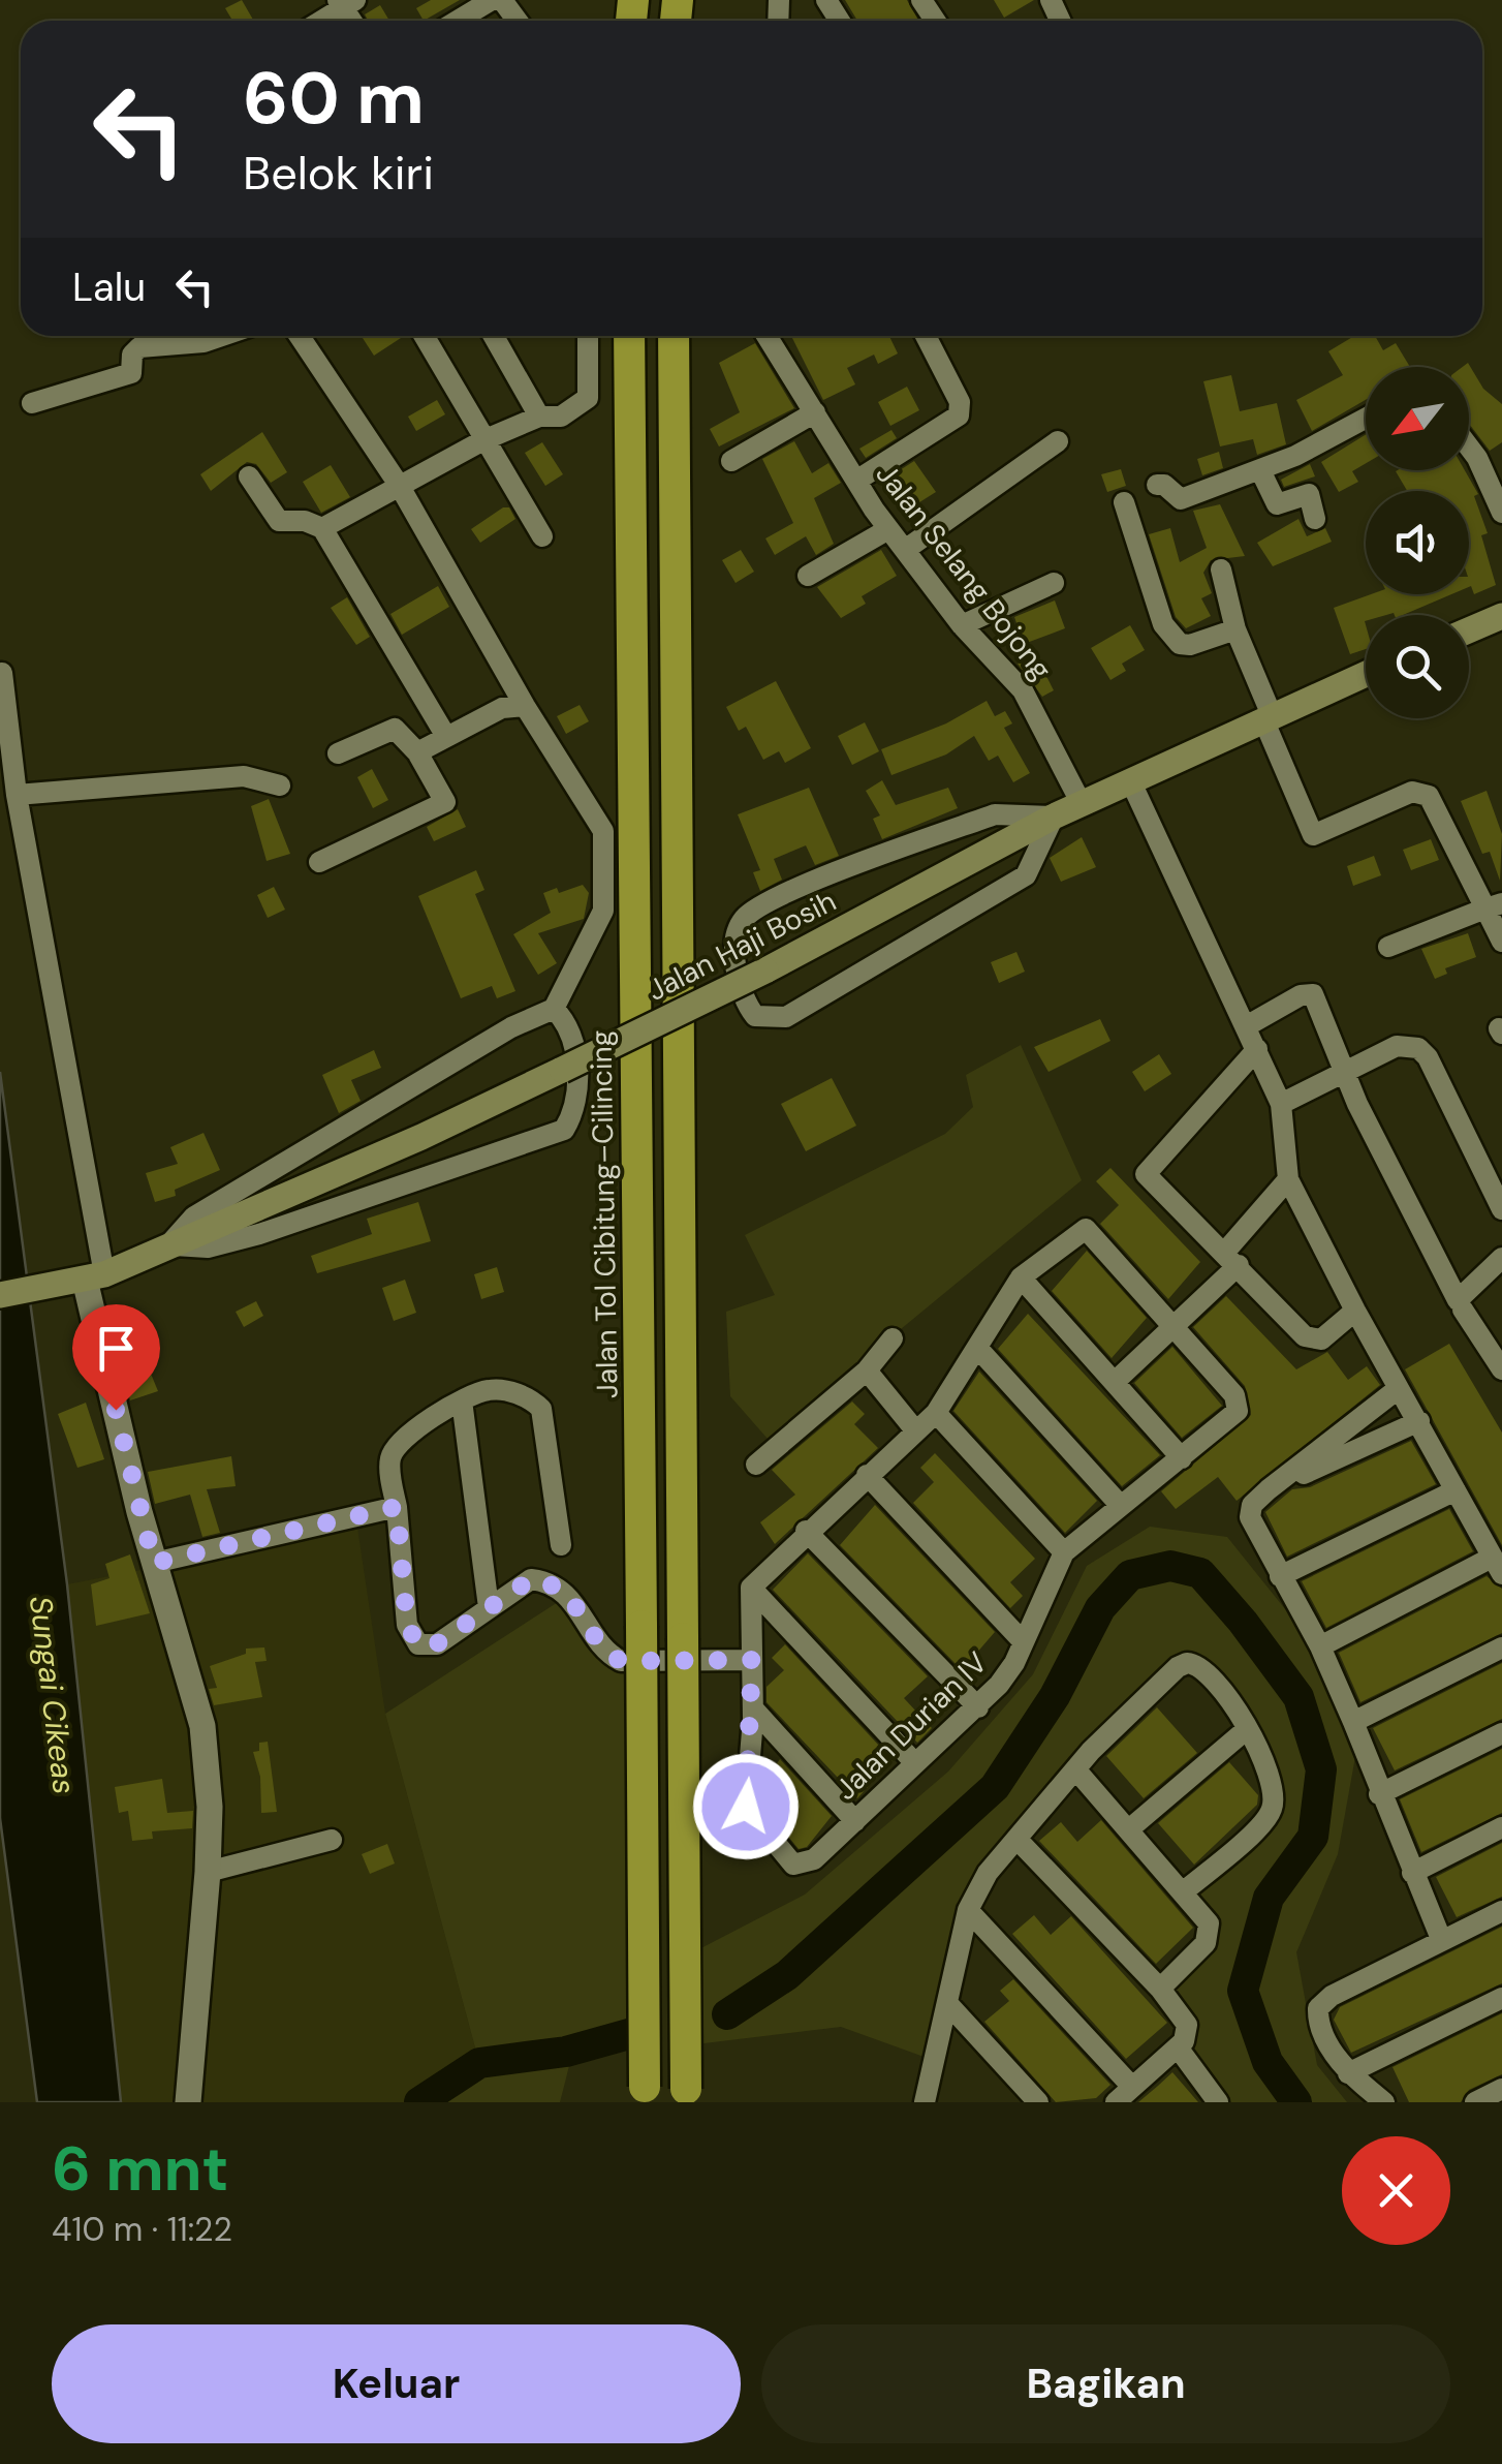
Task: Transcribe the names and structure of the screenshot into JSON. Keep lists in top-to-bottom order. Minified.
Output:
{"streets":{"highway":["Jalan Tol Cibitung–Cilincing"],"main road":["Jalan Haji Bosih"],"street":["Jalan Selang Bojong","Jalan Durian IV"]},"crossings":[["Jalan Selang Bojong","Jalan Haji Bosih"]],"water":["Sungai Cikeas"],"north":"bottom left","page":{"turn":["60 m","Belok kiri"],"then":"Lalu","heading":["6 mnt","410 m · 11:22"],"buttons":["Keluar","Bagikan"]}}
